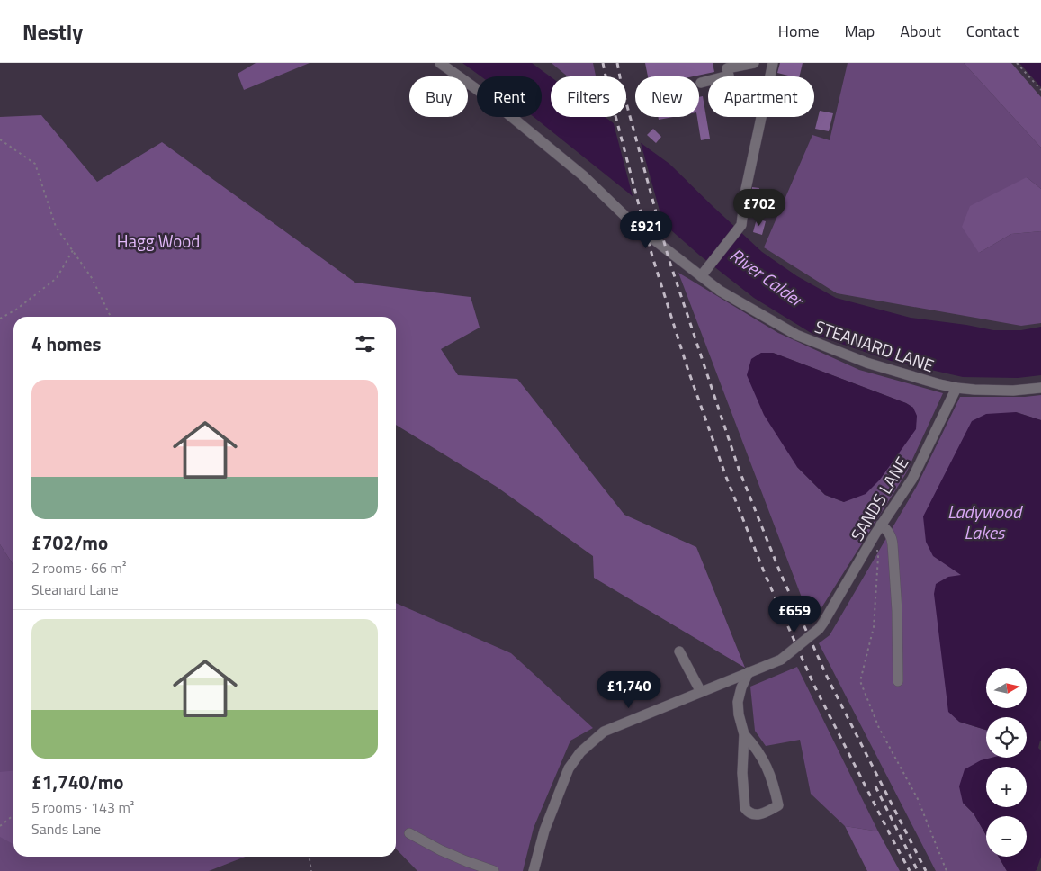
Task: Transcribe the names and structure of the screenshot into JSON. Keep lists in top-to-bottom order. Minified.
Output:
{"streets":{"street":["STEANARD LANE","SANDS LANE"]},"crossings":[["STEANARD LANE","SANDS LANE"]],"water":["River Calder","Ladywood Lakes"],"parks":["Hagg Wood"],"north":"right","page":{"header":"Nestly","nav":["Home","Map","About","Contact"],"chip":["Buy","Rent","Filters","New","Apartment"],"price":["£702","£921","£659","£1,740"],"heading":"4 homes","list":[{"name":"£702/mo","note":"2 rooms · 66 m² · Steanard Lane"},{"name":"£1,740/mo","note":"5 rooms · 143 m² · Sands Lane"}],"map_buttons":["+","−"]}}
